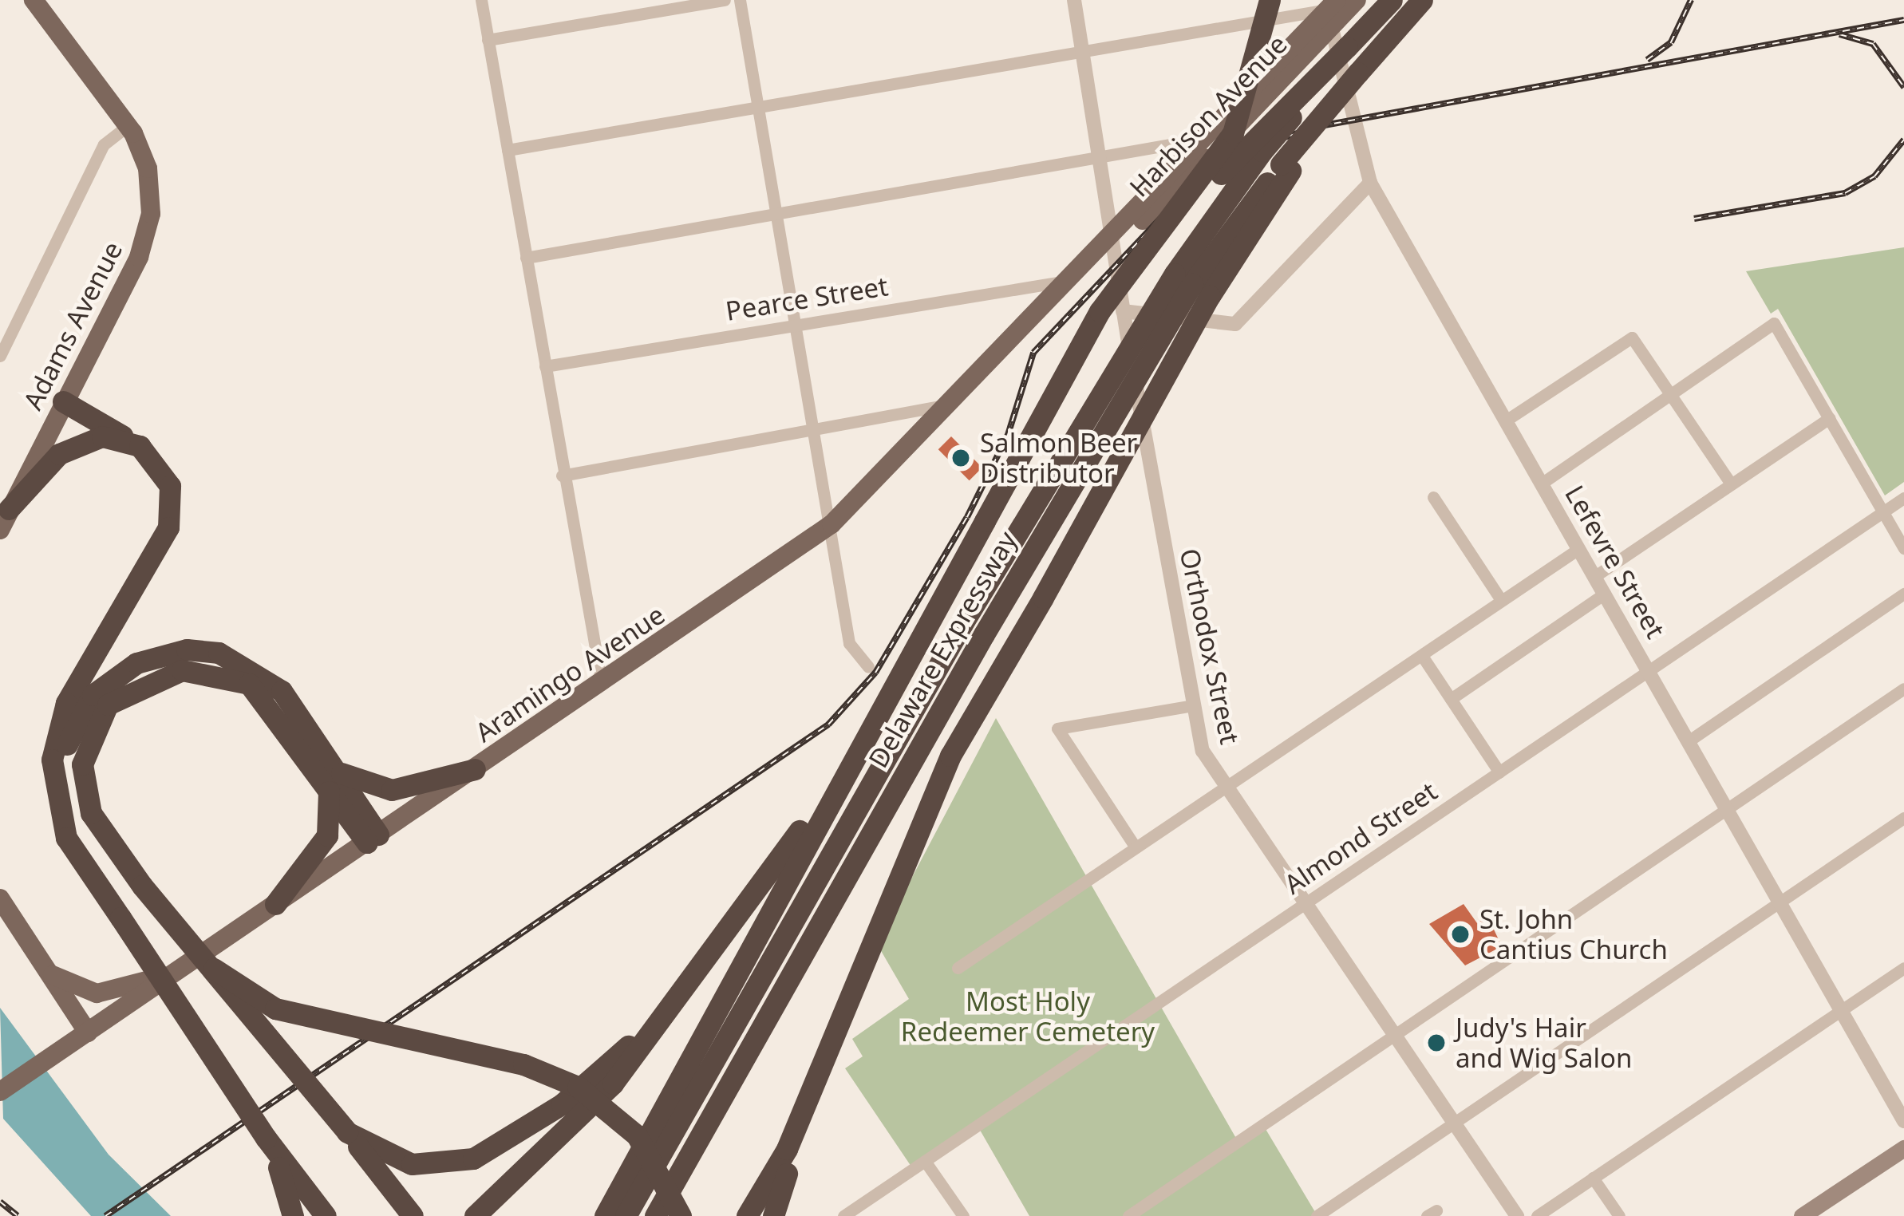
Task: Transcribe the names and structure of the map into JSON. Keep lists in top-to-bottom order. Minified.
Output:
{"streets":{"highway":["Delaware Expressway"],"main road":["Harbison Avenue","Adams Avenue","Aramingo Avenue"],"street":["Pearce Street","Lefevre Street","Orthodox Street","Almond Street"]},"crossings":[["Harbison Avenue","Lefevre Street"],["Harbison Avenue","Orthodox Street"],["Harbison Avenue","Aramingo Avenue"],["Pearce Street","Aramingo Avenue"],["Lefevre Street","Almond Street"],["Orthodox Street","Aramingo Avenue"],["Orthodox Street","Almond Street"]],"parks":["Most Holy Redeemer Cemetery"],"places":["Salmon Beer Distributor","St. John Cantius Church","Judy's Hair and Wig Salon"]}
